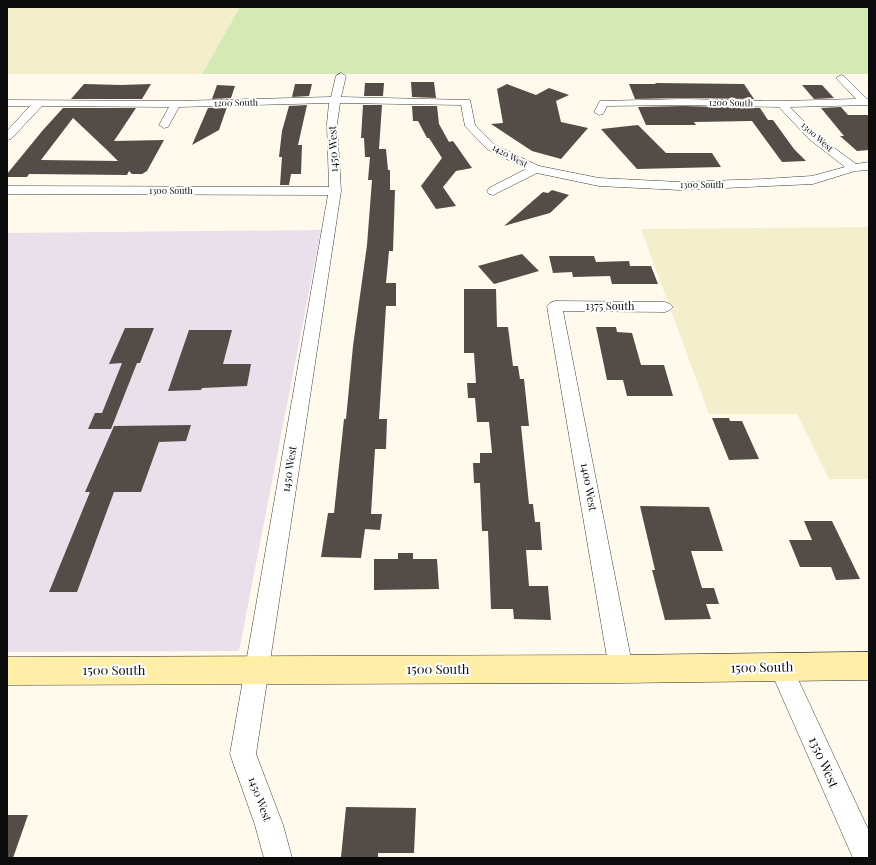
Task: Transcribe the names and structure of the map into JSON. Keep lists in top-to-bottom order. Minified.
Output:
{"streets":{"street":["1200 South","1300 West","1450 West","1420 West","1300 South","1375 South","1400 West","1500 South","1350 West"]},"crossings":[["1200 South","1300 West"],["1200 South","1450 West"],["1200 South","1420 West"],["1300 West","1300 South"],["1450 West","1300 South"],["1450 West","1500 South"],["1420 West","1300 South"],["1375 South","1400 West"],["1400 West","1500 South"],["1500 South","1350 West"]]}
